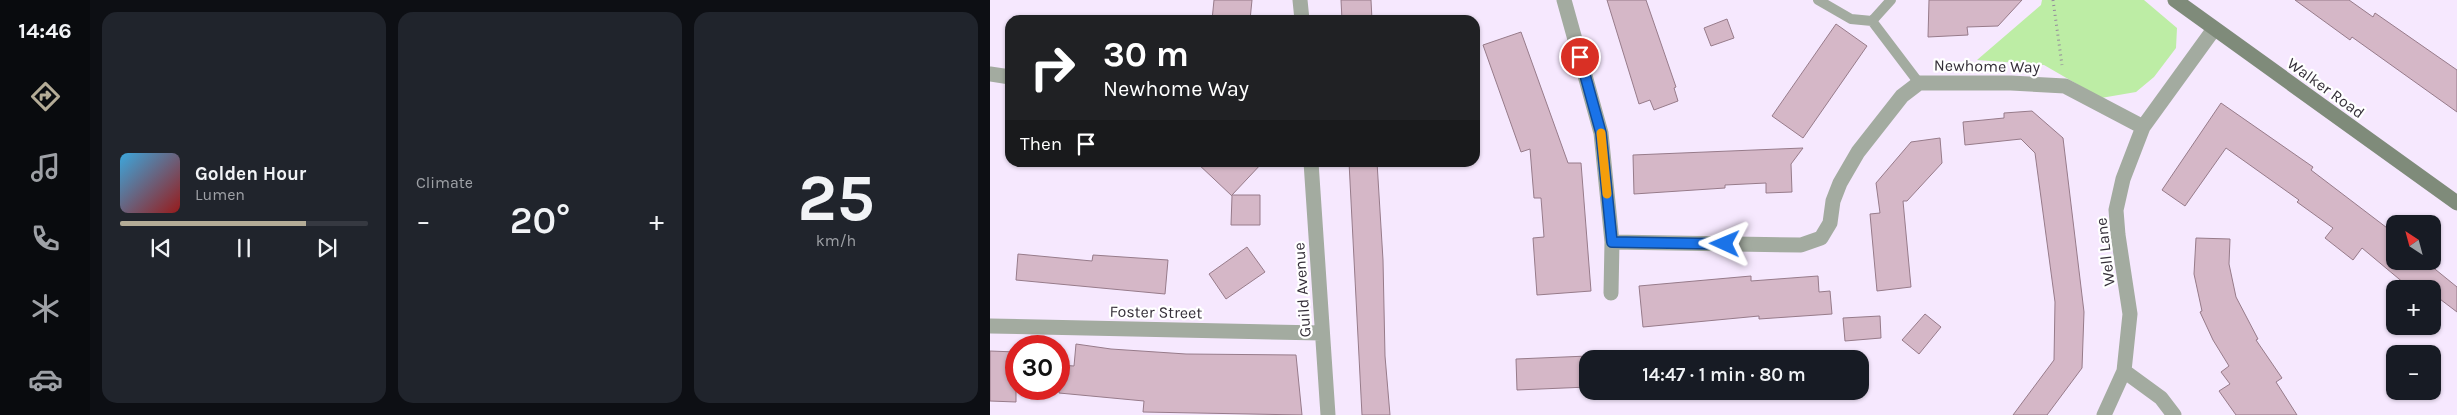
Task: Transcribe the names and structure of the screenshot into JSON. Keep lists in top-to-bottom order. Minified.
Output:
{"streets":{"street":["Newhome Way","Walker Road","Well Lane","Guild Avenue","Foster Street"]},"crossings":[["Newhome Way","Well Lane"],["Walker Road","Well Lane"],["Guild Avenue","Foster Street"]],"north":"top left","page":{"tabs":"14:46","tile":["Climate",["25","km/h"]],"turn":["30 m","Newhome Way"],"then":"Then","song":["Golden Hour","Lumen"],"heat":["−","20°","+"],"map_buttons":["+","−"],"limit":"30","trip":"14:47 · 1 min · 80 m"}}
